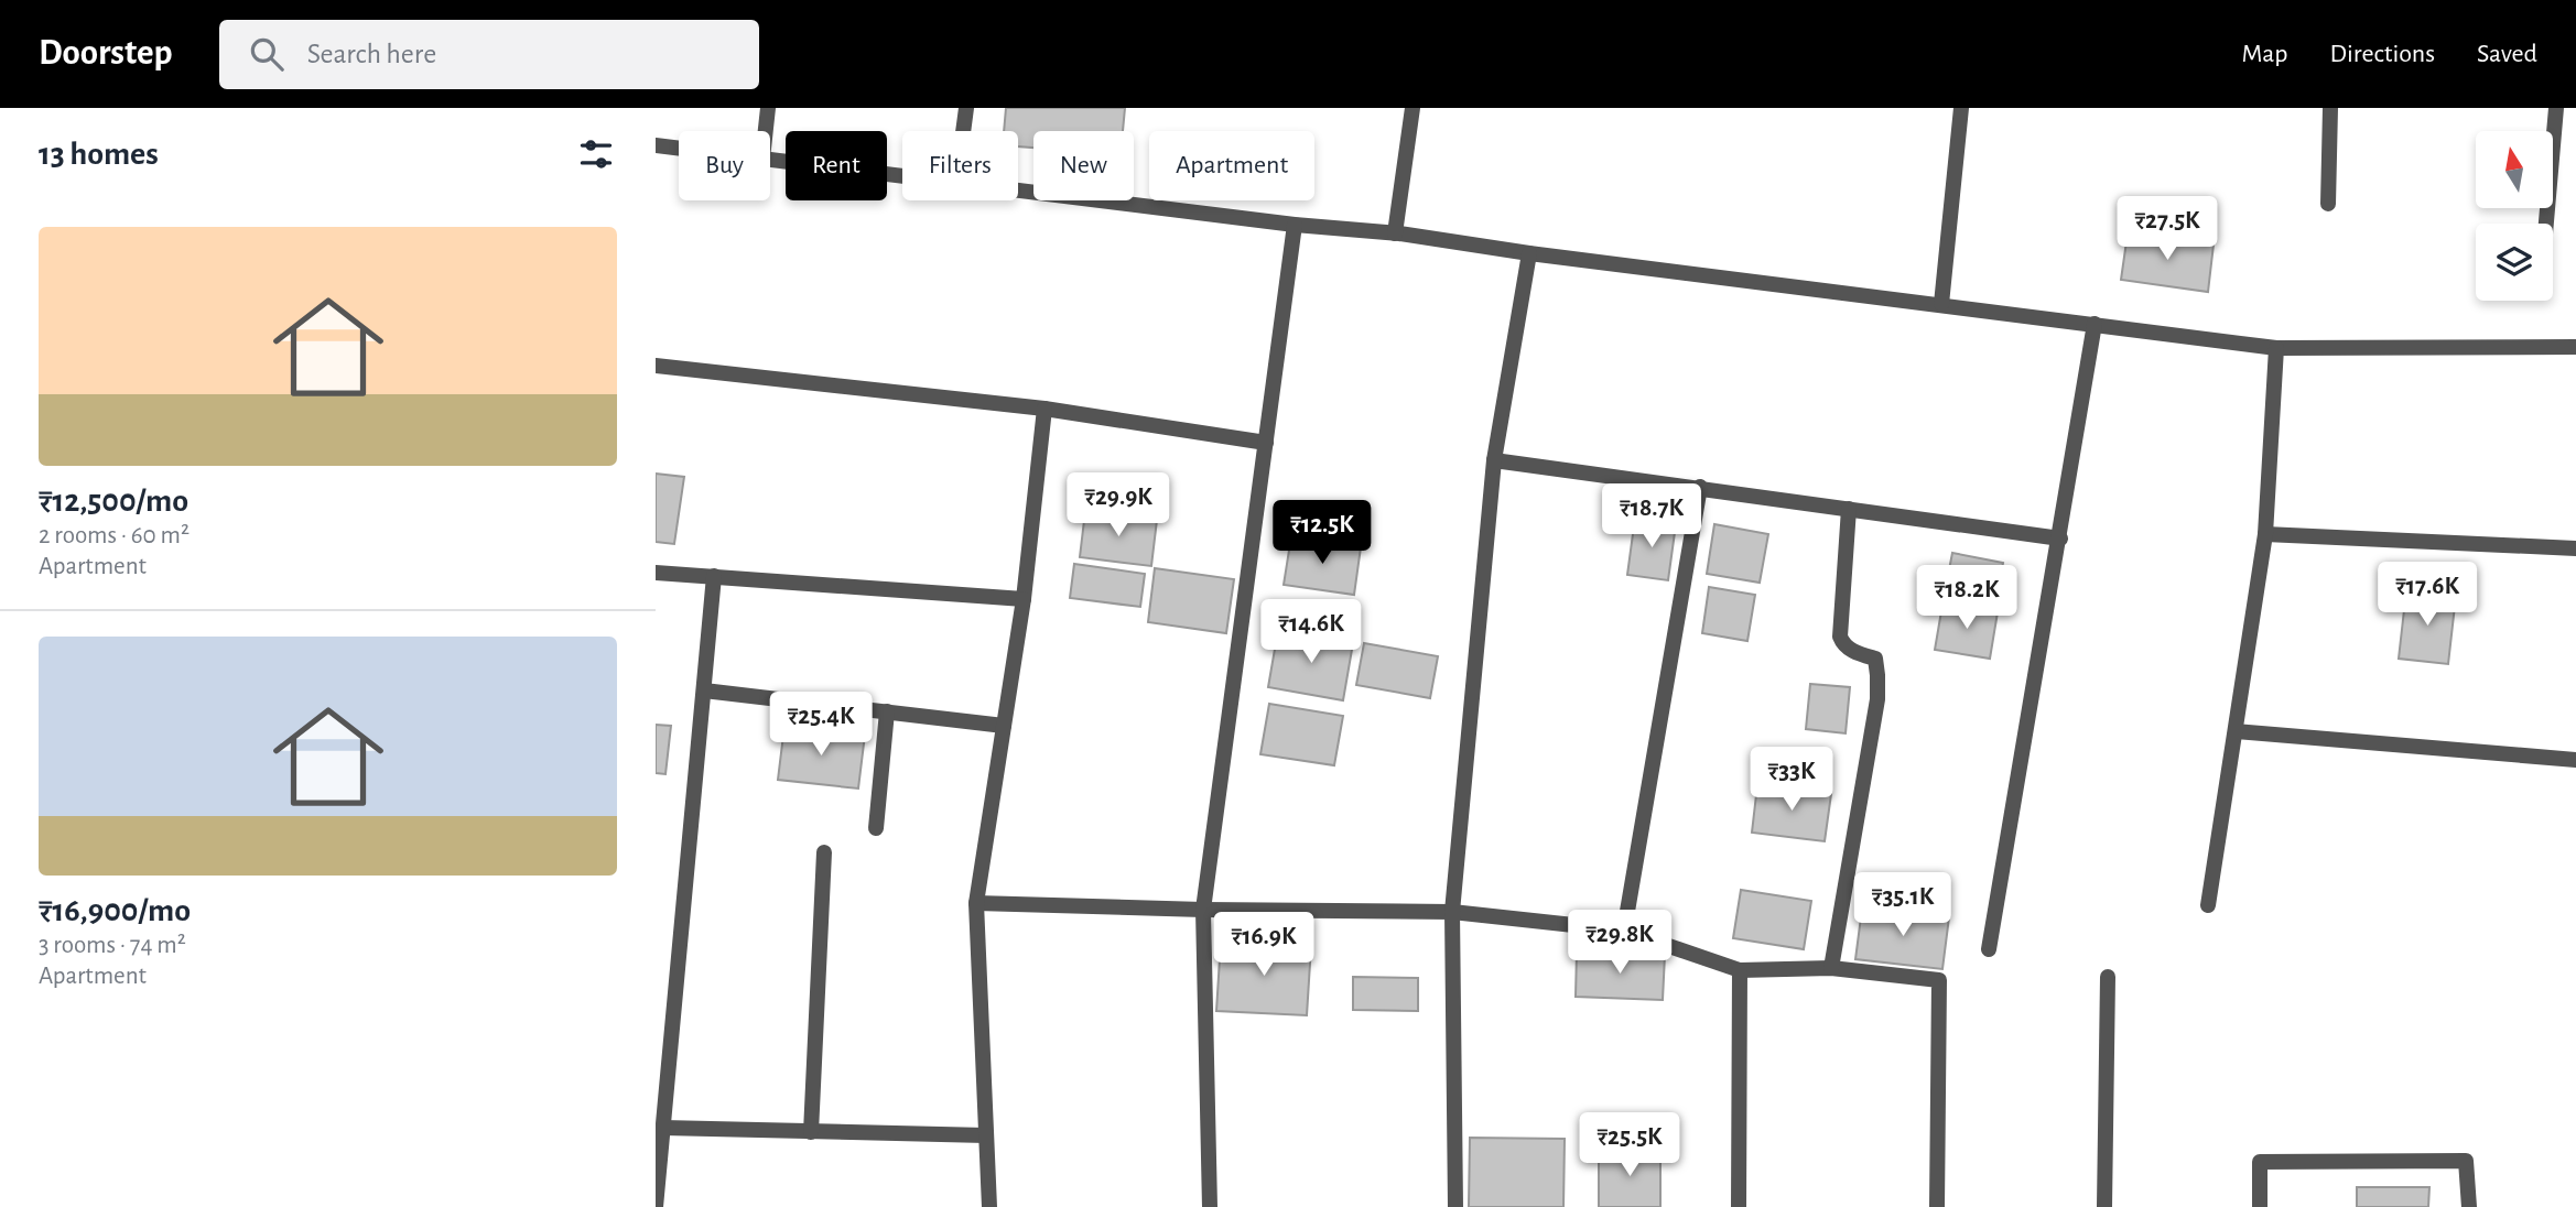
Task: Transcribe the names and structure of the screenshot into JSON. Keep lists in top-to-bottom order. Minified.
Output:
{"north":"top","page":{"header":"Doorstep","search":"Search here","nav":["Map","Directions","Saved"],"heading":"13 homes","chip":["Buy","Rent","Filters","New","Apartment"],"price":["₹27.5K","₹29.9K","₹18.7K","₹12.5K","₹17.6K","₹18.2K","₹14.6K","₹25.4K","₹33K","₹35.1K","₹29.8K","₹16.9K","₹25.5K"],"list":[{"name":"₹12,500/mo","note":"2 rooms · 60 m² · Apartment"},{"name":"₹16,900/mo","note":"3 rooms · 74 m² · Apartment"}]}}
